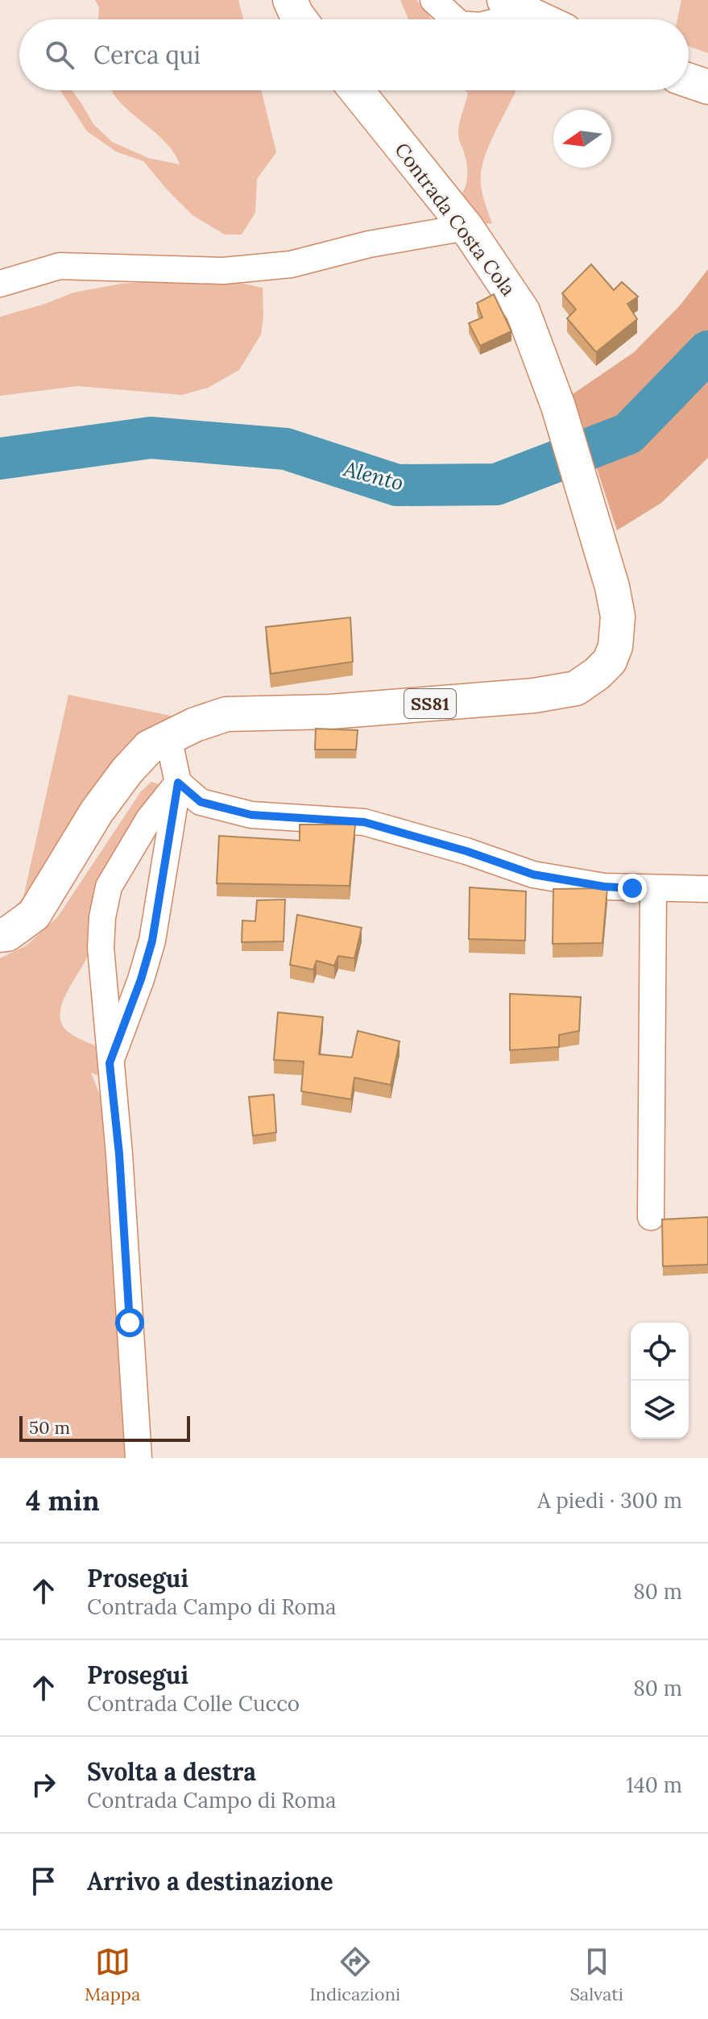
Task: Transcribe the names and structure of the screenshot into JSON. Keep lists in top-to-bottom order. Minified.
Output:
{"streets":{"main road":["Contrada Costa Cola","SS81"]},"crossings":[["Contrada Costa Cola","SS81"]],"water":["Alento"],"scale_bar":"50 m","north":"left","page":{"search":"Cerca qui","scale":"50 m","heading":["4 min","A piedi · 300 m"],"list":[["Prosegui","Contrada Campo di Roma","80 m"],["Prosegui","Contrada Colle Cucco","80 m"],["Svolta a destra","Contrada Campo di Roma","140 m"],"Arrivo a destinazione"],"nav":["Mappa","Indicazioni","Salvati"]}}
